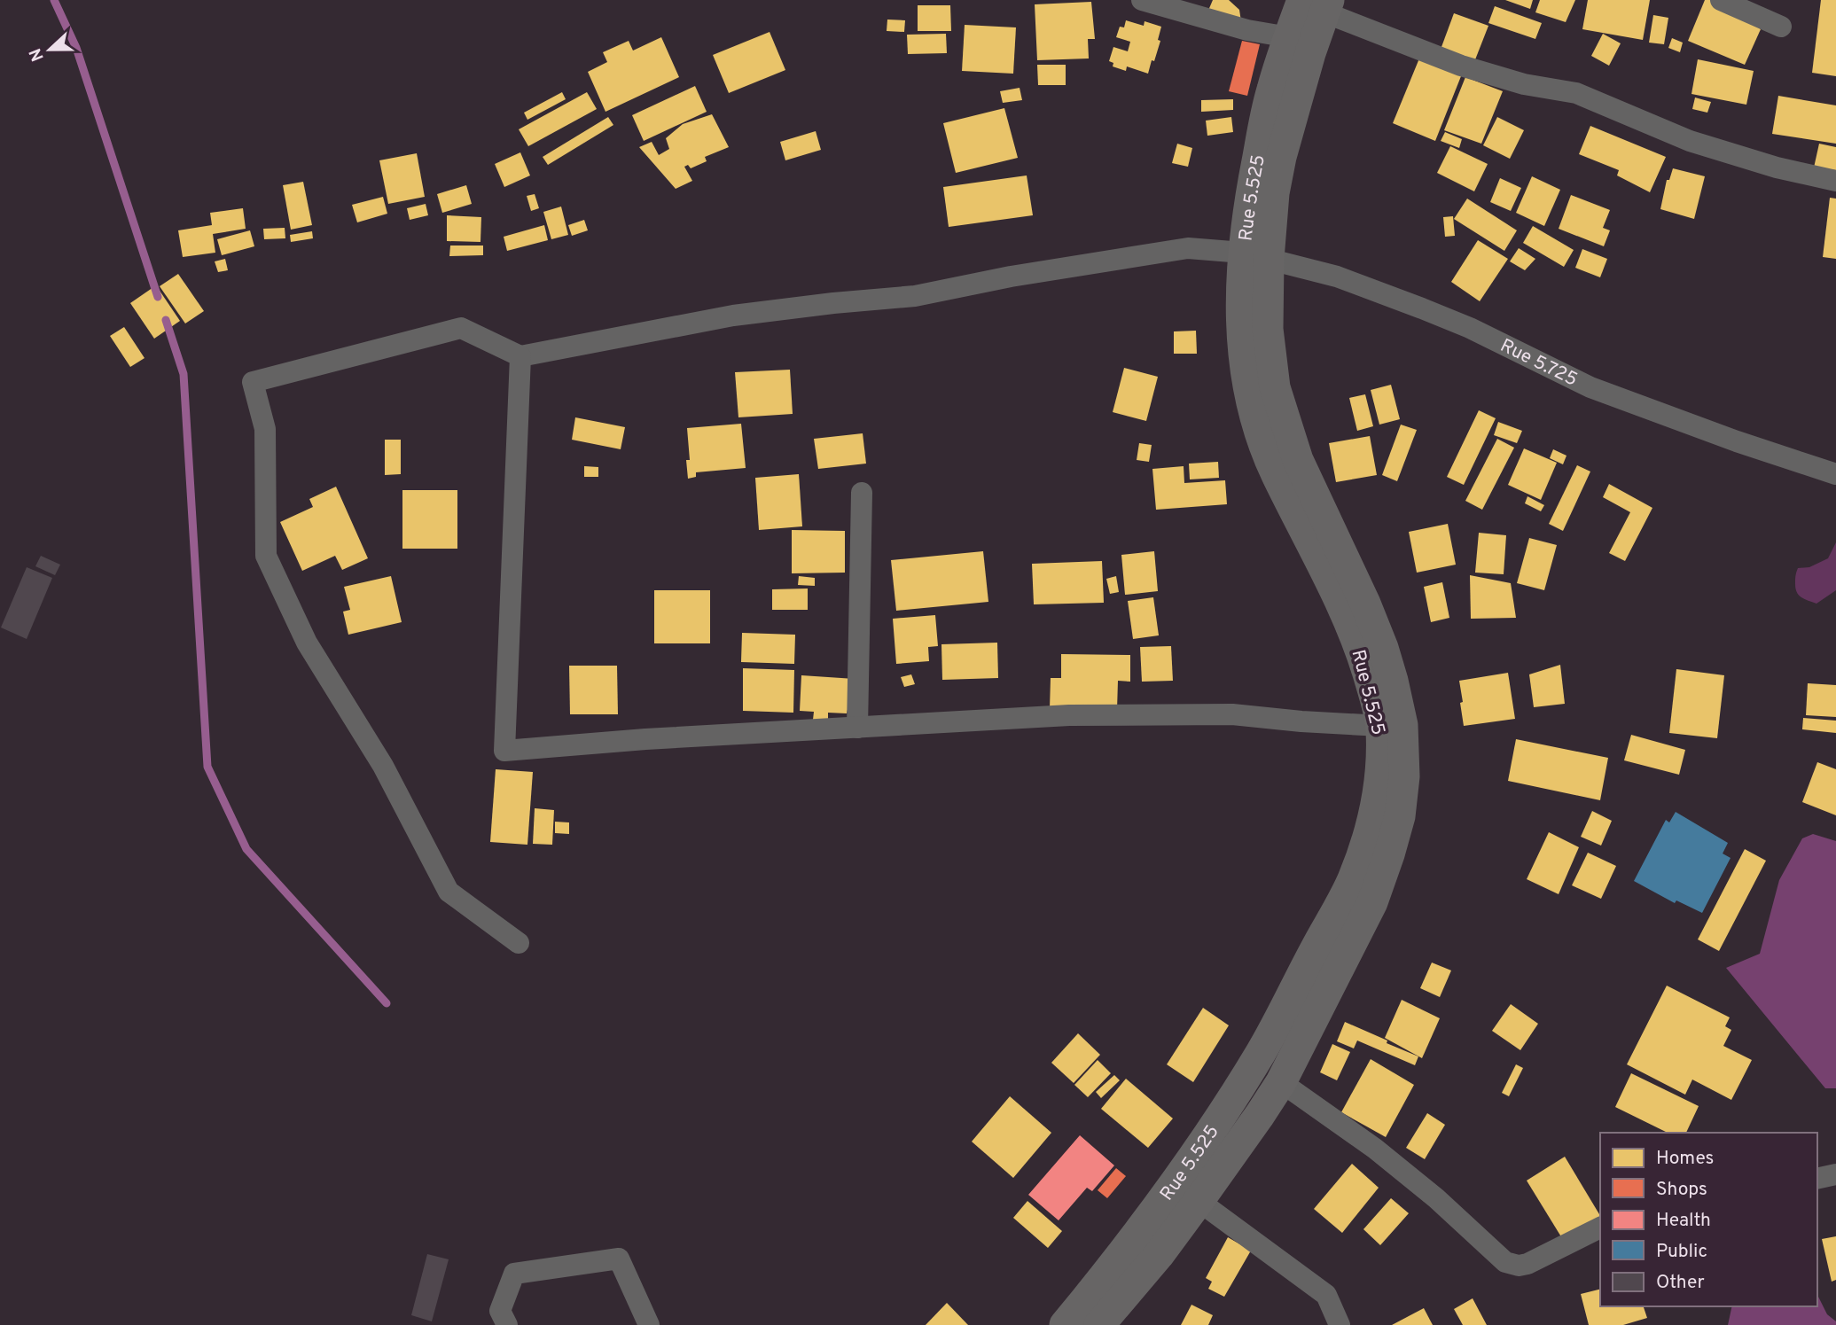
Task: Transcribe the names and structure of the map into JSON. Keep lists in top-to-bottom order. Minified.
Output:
{"streets":{"street":["Rue 5.525","Rue 5.725"]},"crossings":[["Rue 5.525","Rue 5.725"]],"legend":["Homes","Shops","Health","Public","Other"],"north":"left"}
